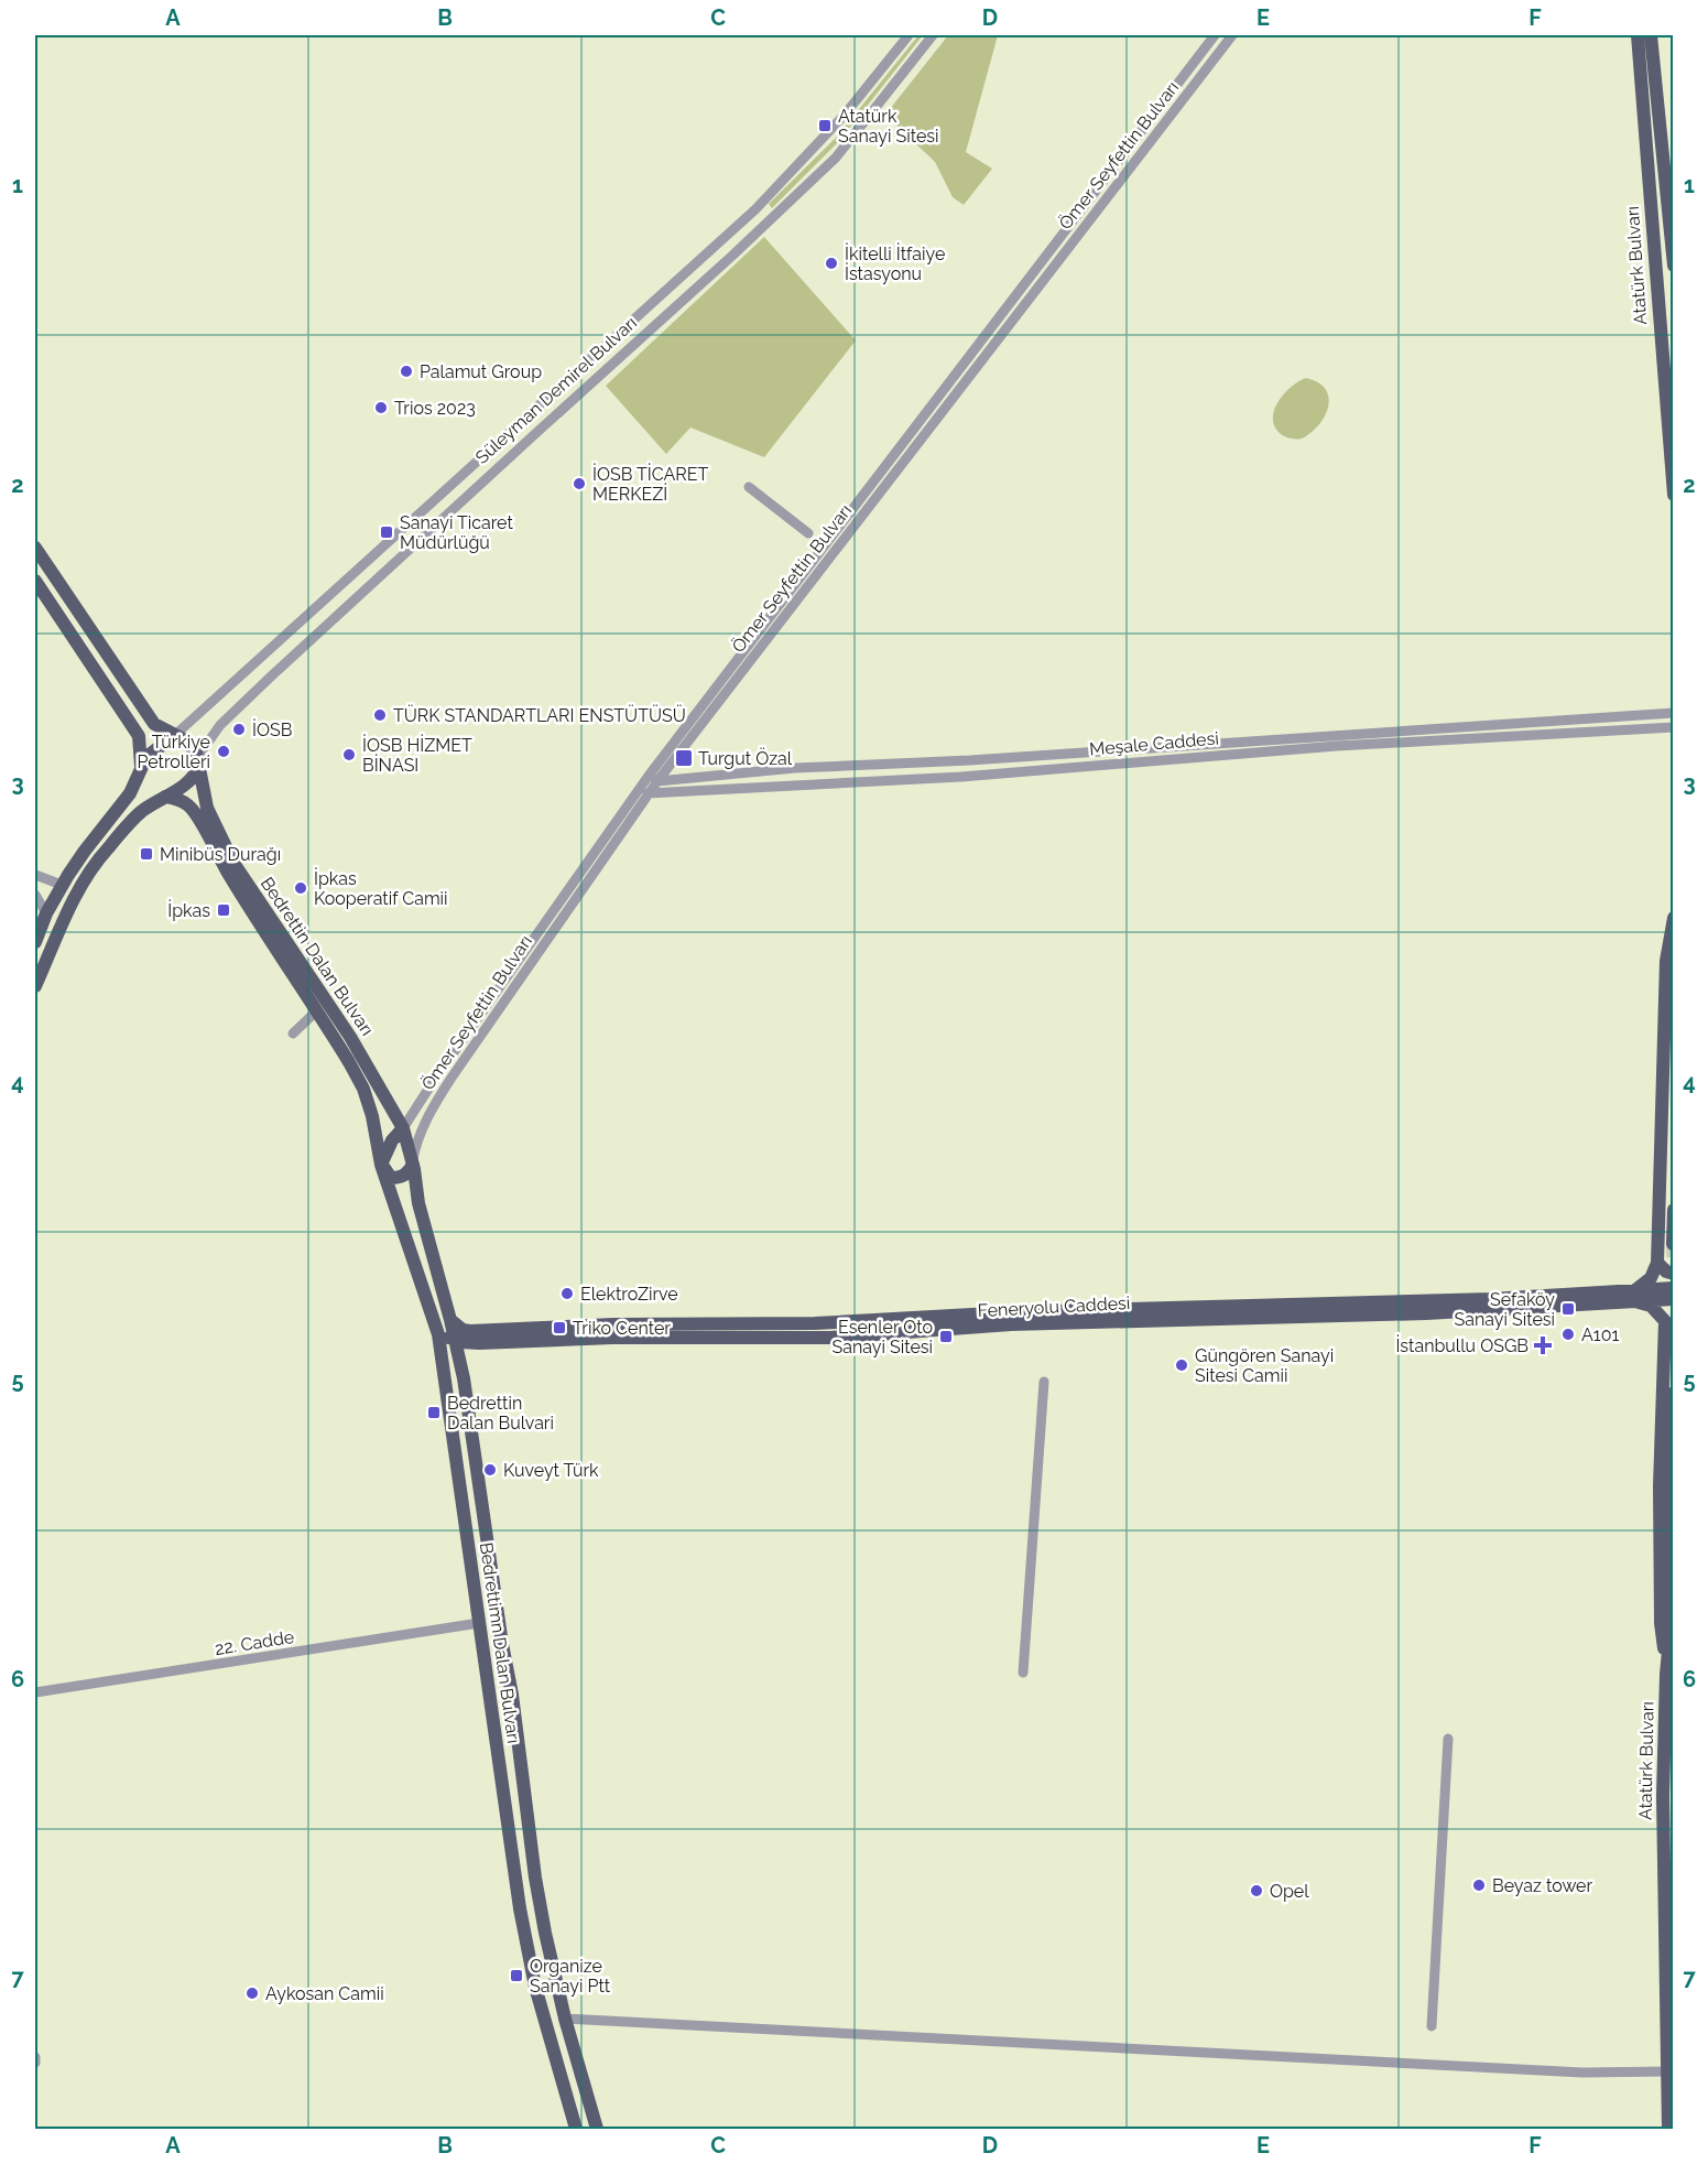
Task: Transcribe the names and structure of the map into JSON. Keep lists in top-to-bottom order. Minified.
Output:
{"streets":{"main road":["Atatürk Bulvarı","Süleyman Demirel Bulvarı","Bedrettin Dalan Bulvarı","Feneryolu Caddesi","Bedrettimn Dalan Bulvarı"],"street":["Ömer Seyfettin Bulvarı","Meşale Caddesi","22. Cadde"]},"crossings":[["Ömer Seyfettin Bulvarı","Meşale Caddesi"],["Ömer Seyfettin Bulvarı","Bedrettin Dalan Bulvarı"],["Ömer Seyfettin Bulvarı","Bedrettimn Dalan Bulvarı"],["Süleyman Demirel Bulvarı","Bedrettin Dalan Bulvarı"],["Bedrettin Dalan Bulvarı","Bedrettimn Dalan Bulvarı"],["Feneryolu Caddesi","Bedrettimn Dalan Bulvarı"],["22. Cadde","Bedrettimn Dalan Bulvarı"]],"places":{"transit":["Atatürk Sanayi Sitesi","Sanayi Ticaret Müdürlüğü","Turgut Özal","Minibüs Durağı","İpkas","Sefaköy Sanayi Sitesi","Triko Center","Esenler Oto Sanayi Sitesi","Bedrettin Dalan Bulvari","Organize Sanayi Ptt"],"other":["İkitelli İtfaiye İstasyonu","Palamut Group","Trios 2023","İOSB TİCARET MERKEZİ","TÜRK STANDARTLARI ENSTÜTÜSÜ","İOSB","Türkiye Petrolleri","İOSB HİZMET BİNASI","İpkas Kooperatif Camii","ElektroZirve","A101","Güngören Sanayi Sitesi Camii","Kuveyt Türk","Beyaz tower","Opel","Aykosan Camii"],"health":["İstanbullu OSGB"]},"grid":{"columns":["A","B","C","D","E","F"],"rows":["1","2","3","4","5","6","7"]}}
